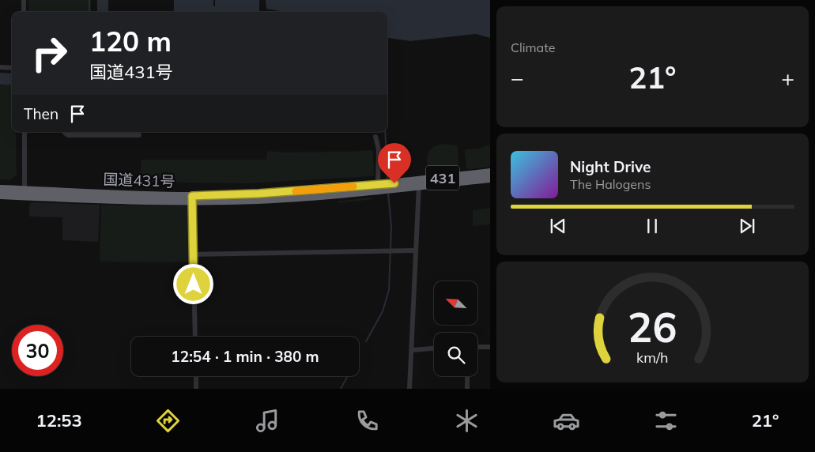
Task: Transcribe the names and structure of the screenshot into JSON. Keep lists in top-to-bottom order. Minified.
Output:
{"streets":{"highway":["431","国道431号"]},"north":"top left","page":{"tile":"Climate","turn":["120 m","国道431号"],"heat":["−","21°","+"],"then":"Then","song":["Night Drive","The Halogens"],"limit":"30","trip":"12:54 · 1 min · 380 m","tabs":["12:53","21°"],"gauge":["26","km/h"]}}
